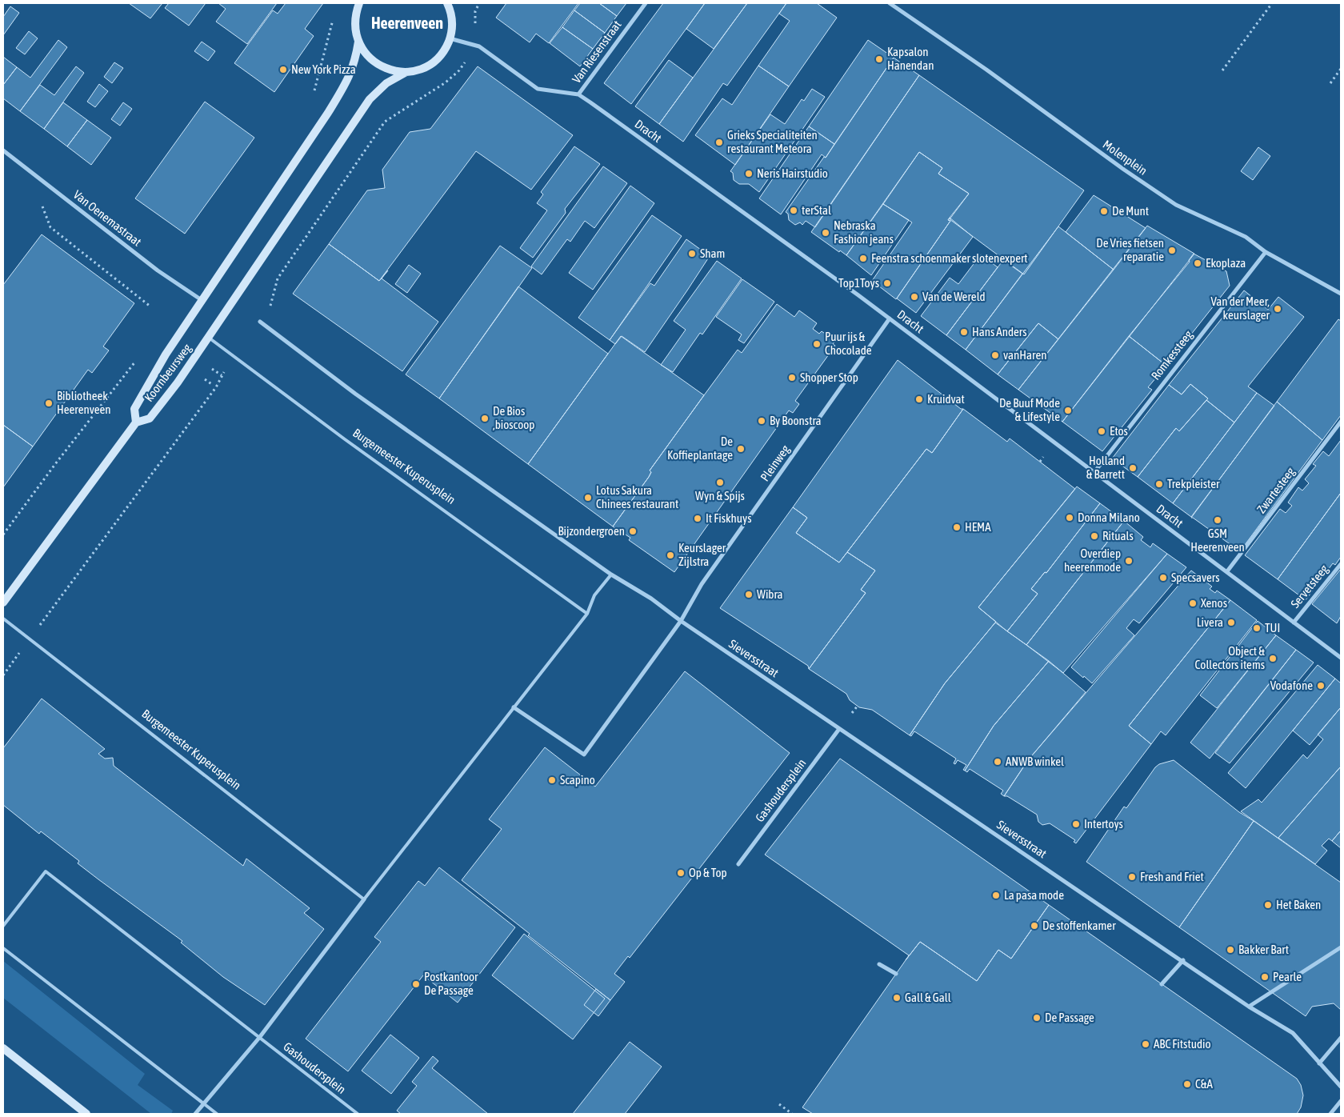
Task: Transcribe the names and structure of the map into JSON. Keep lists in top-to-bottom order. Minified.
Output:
{"streets":{"main road":["Koornbeursweg"],"street":["Van Riesenstraat","Dracht","Molenplein","Van Oenemastraat","Romkessteeg","Pleinweg","Zwartesteeg","Servetsteeg","Sieversstraat","Gashoudersplein"],"lane":["Burgemeester Kuperusplein"]},"crossings":[["Van Riesenstraat","Dracht"],["Dracht","Romkessteeg"],["Dracht","Pleinweg"],["Dracht","Zwartesteeg"],["Dracht","Servetsteeg"],["Molenplein","Romkessteeg"],["Van Oenemastraat","Koornbeursweg"],["Koornbeursweg","Burgemeester Kuperusplein"],["Pleinweg","Sieversstraat"],["Sieversstraat","Gashoudersplein"]],"districts":["Heerenveen"],"places":["Kapsalon Hanendan","New York Pizza","Grieks Specialiteiten restaurant Meteora","Neris Hairstudio","terStal","De Munt","Nebraska Fashion jeans","De Vries fietsen reparatie","Sham","Feenstra schoenmaker slotenexpert","Ekoplaza","Top1Toys","Van de Wereld","Van der Meer, keurslager","Hans Anders","Puur ijs & Chocolade","vanHaren","Shopper Stop","Kruidvat","Bibliotheek Heerenveen","De Buuf Mode & Lifestyle","De Bios ,bioscoop","By Boonstra","Etos","De Koffieplantage","Holland & Barrett","Wyn & Spijs","Trekpleister","Lotus Sakura Chinees restaurant","Donna Milano","It Fiskhuys","GSM Heerenveen","HEMA","Bijzondergroen","Rituals","Keurslager Zijlstra","Overdiep heerenmode","Specsavers","Wibra","Xenos","Livera","TUI","Object & Collectors items","Vodafone","ANWB winkel","Scapino","Intertoys","Op & Top","Fresh and Friet","La pasa mode","Het Baken","De stoffenkamer","Bakker Bart","Pearle","Postkantoor De Passage","Gall & Gall","De Passage","ABC Fitstudio","C&A"]}
